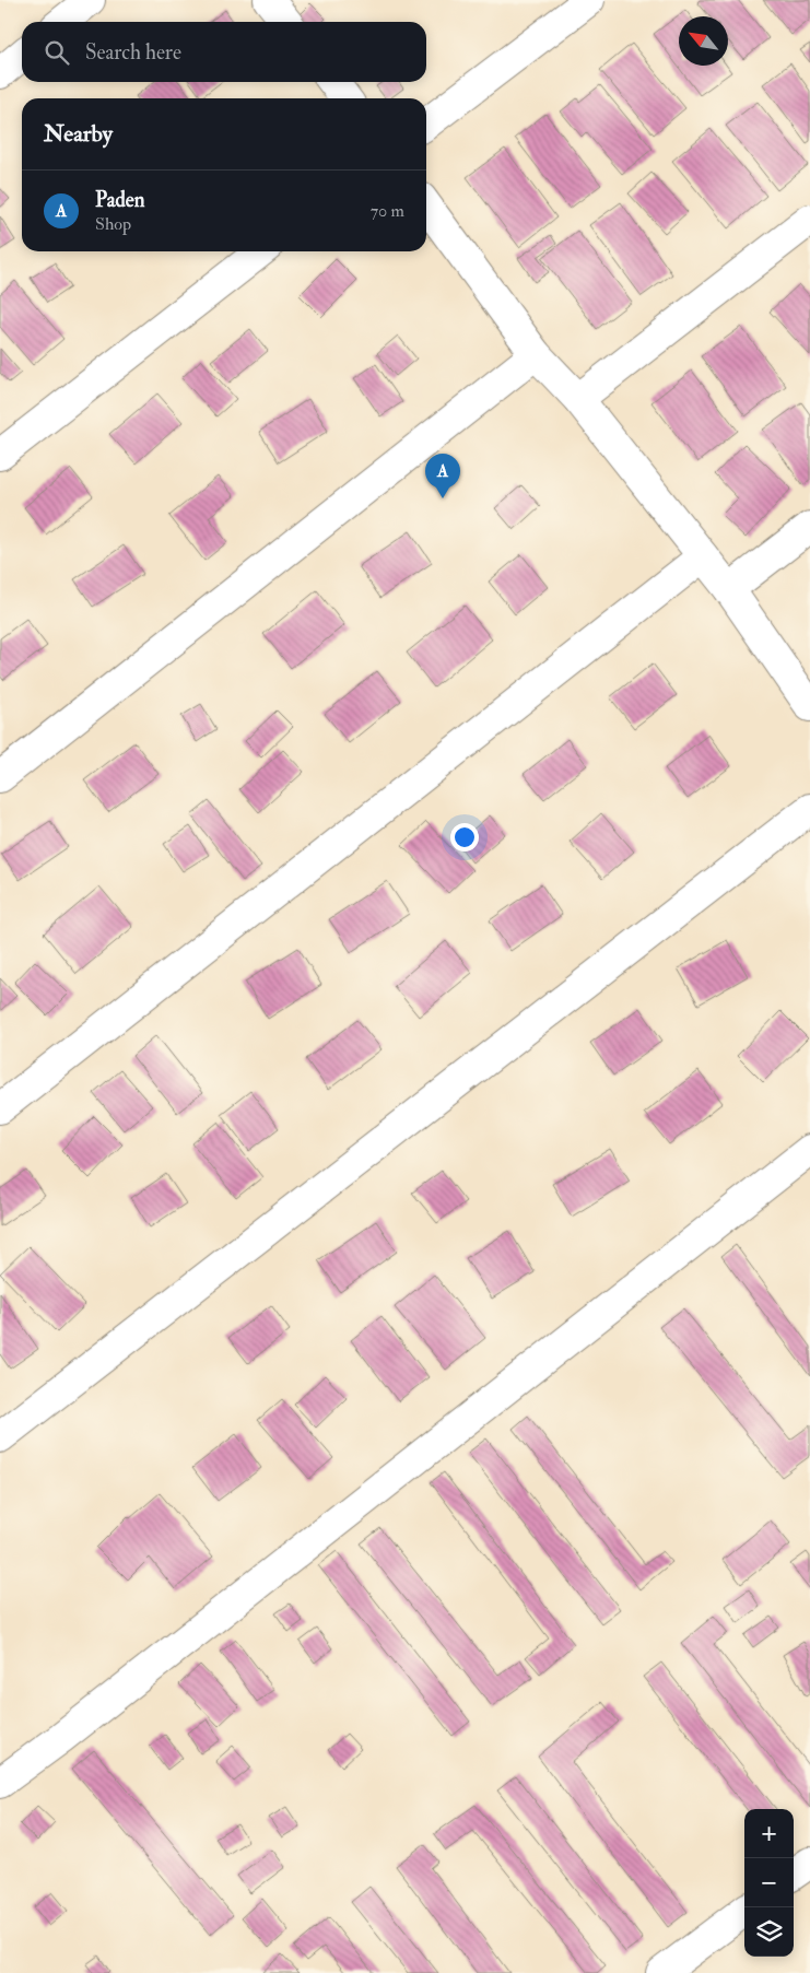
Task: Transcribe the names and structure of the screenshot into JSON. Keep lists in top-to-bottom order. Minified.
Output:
{"north":"top left","page":{"search":"Search here","heading":"Nearby","list":[{"mark":"A","name":"Paden","note":"Shop","value":"70 m"}],"pins":"A","map_buttons":["+","−"]}}
